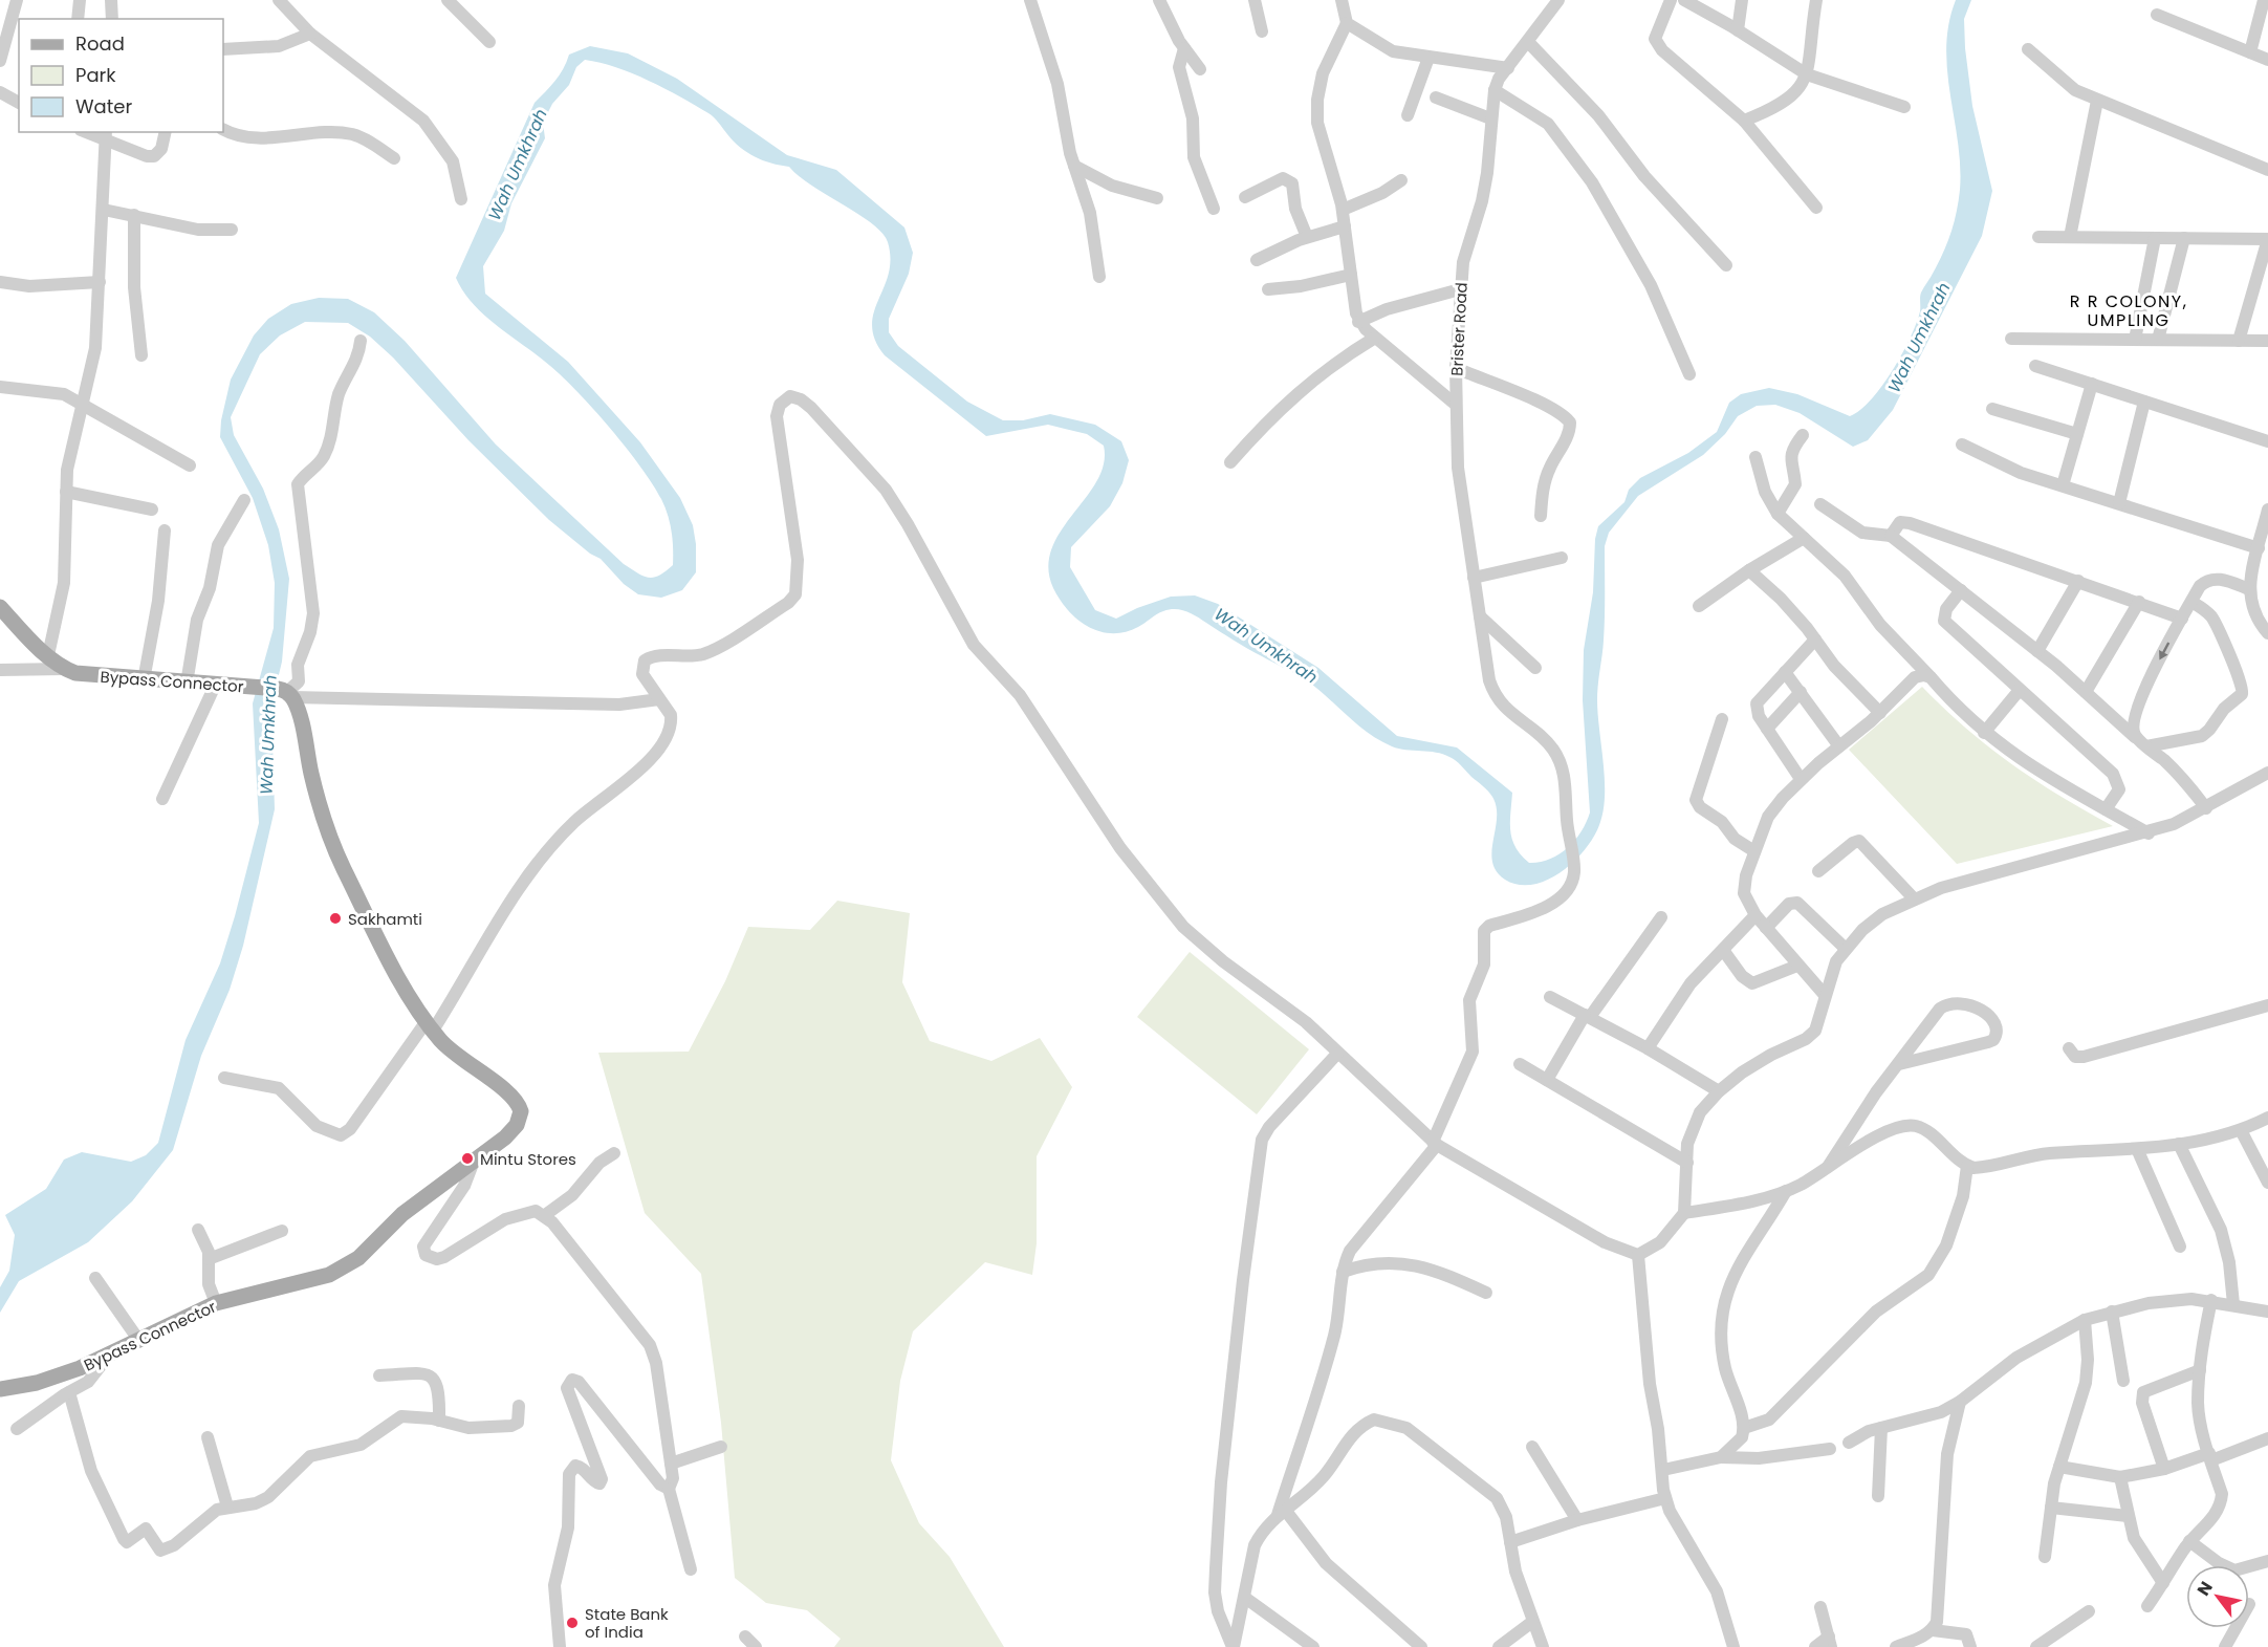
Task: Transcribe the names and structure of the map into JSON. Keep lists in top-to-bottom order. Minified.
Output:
{"streets":{"main road":["Bypass Connector"],"street":["Brister Road"]},"districts":["R R COLONY, UMPLING"],"water":["Wah Umkhrah"],"places":["Sakhamti","Mintu Stores","State Bank of India"],"legend":["Road","Park","Water"],"north":"top left"}
